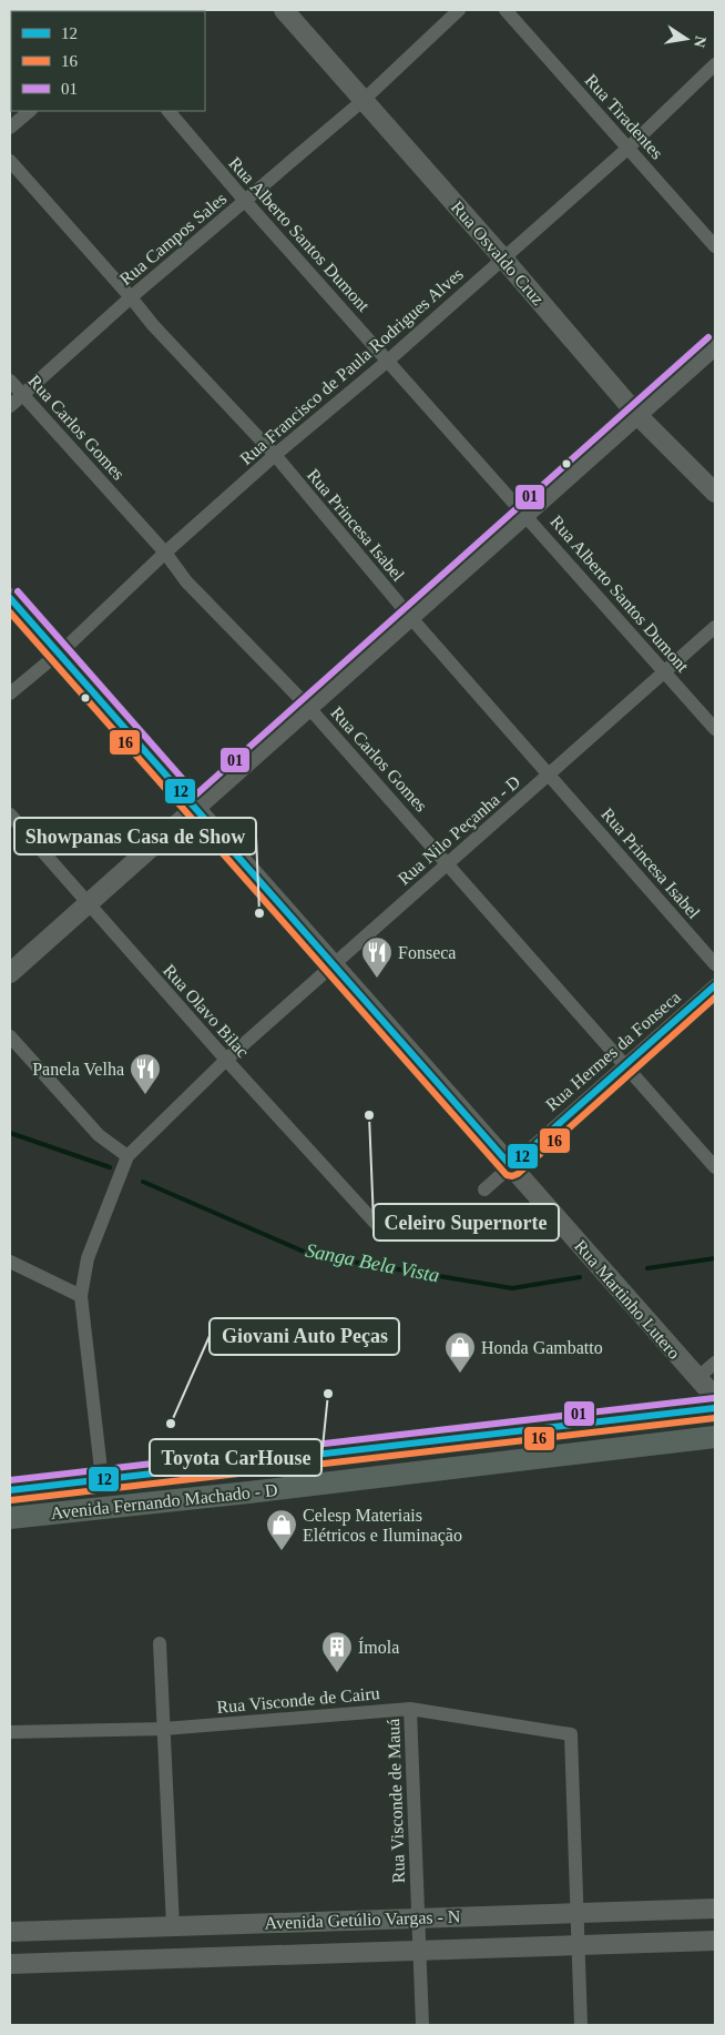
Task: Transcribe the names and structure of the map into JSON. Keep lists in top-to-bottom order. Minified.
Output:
{"streets":{"main road":["Avenida Fernando Machado - D"],"street":["Rua Tiradentes","Rua Alberto Santos Dumont","Rua Campos Sales","Rua Osvaldo Cruz","Rua Francisco de Paula Rodrigues Alves","Rua Carlos Gomes","Rua Princesa Isabel","Rua Nilo Peçanha - D","Rua Olavo Bilac","Rua Hermes da Fonseca","Rua Martinho Lutero","Rua Visconde de Cairu","Rua Visconde de Mauá","Avenida Getúlio Vargas - N"]},"crossings":[["Rua Tiradentes","Rua Francisco de Paula Rodrigues Alves"],["Rua Alberto Santos Dumont","Rua Campos Sales"],["Rua Alberto Santos Dumont","Rua Francisco de Paula Rodrigues Alves"],["Rua Alberto Santos Dumont","Rua Nilo Peçanha - D"],["Rua Campos Sales","Rua Osvaldo Cruz"],["Rua Campos Sales","Rua Carlos Gomes"],["Rua Campos Sales","Rua Princesa Isabel"],["Rua Osvaldo Cruz","Rua Francisco de Paula Rodrigues Alves"],["Rua Francisco de Paula Rodrigues Alves","Rua Carlos Gomes"],["Rua Francisco de Paula Rodrigues Alves","Rua Princesa Isabel"],["Rua Francisco de Paula Rodrigues Alves","Rua Martinho Lutero"],["Rua Carlos Gomes","Rua Nilo Peçanha - D"],["Rua Carlos Gomes","Rua Hermes da Fonseca"],["Rua Princesa Isabel","Rua Nilo Peçanha - D"],["Rua Nilo Peçanha - D","Rua Olavo Bilac"],["Rua Nilo Peçanha - D","Rua Martinho Lutero"],["Rua Hermes da Fonseca","Rua Martinho Lutero"],["Rua Visconde de Cairu","Rua Visconde de Mauá"],["Rua Visconde de Cairu","Avenida Getúlio Vargas - N"],["Rua Visconde de Mauá","Avenida Getúlio Vargas - N"]],"water":["Sanga Bela Vista"],"places":{"other":["Showpanas Casa de Show","Celeiro Supernorte","Toyota CarHouse","Giovani Auto Peças"],"restaurant":["Fonseca","Panela Velha"],"shop":["Honda Gambatto","Celesp Materiais Elétricos e Iluminação"],"building":["Ímola"]},"lines":["transit line 01","transit line 12","transit line 16"],"legend":["12","16","01"],"north":"right"}
